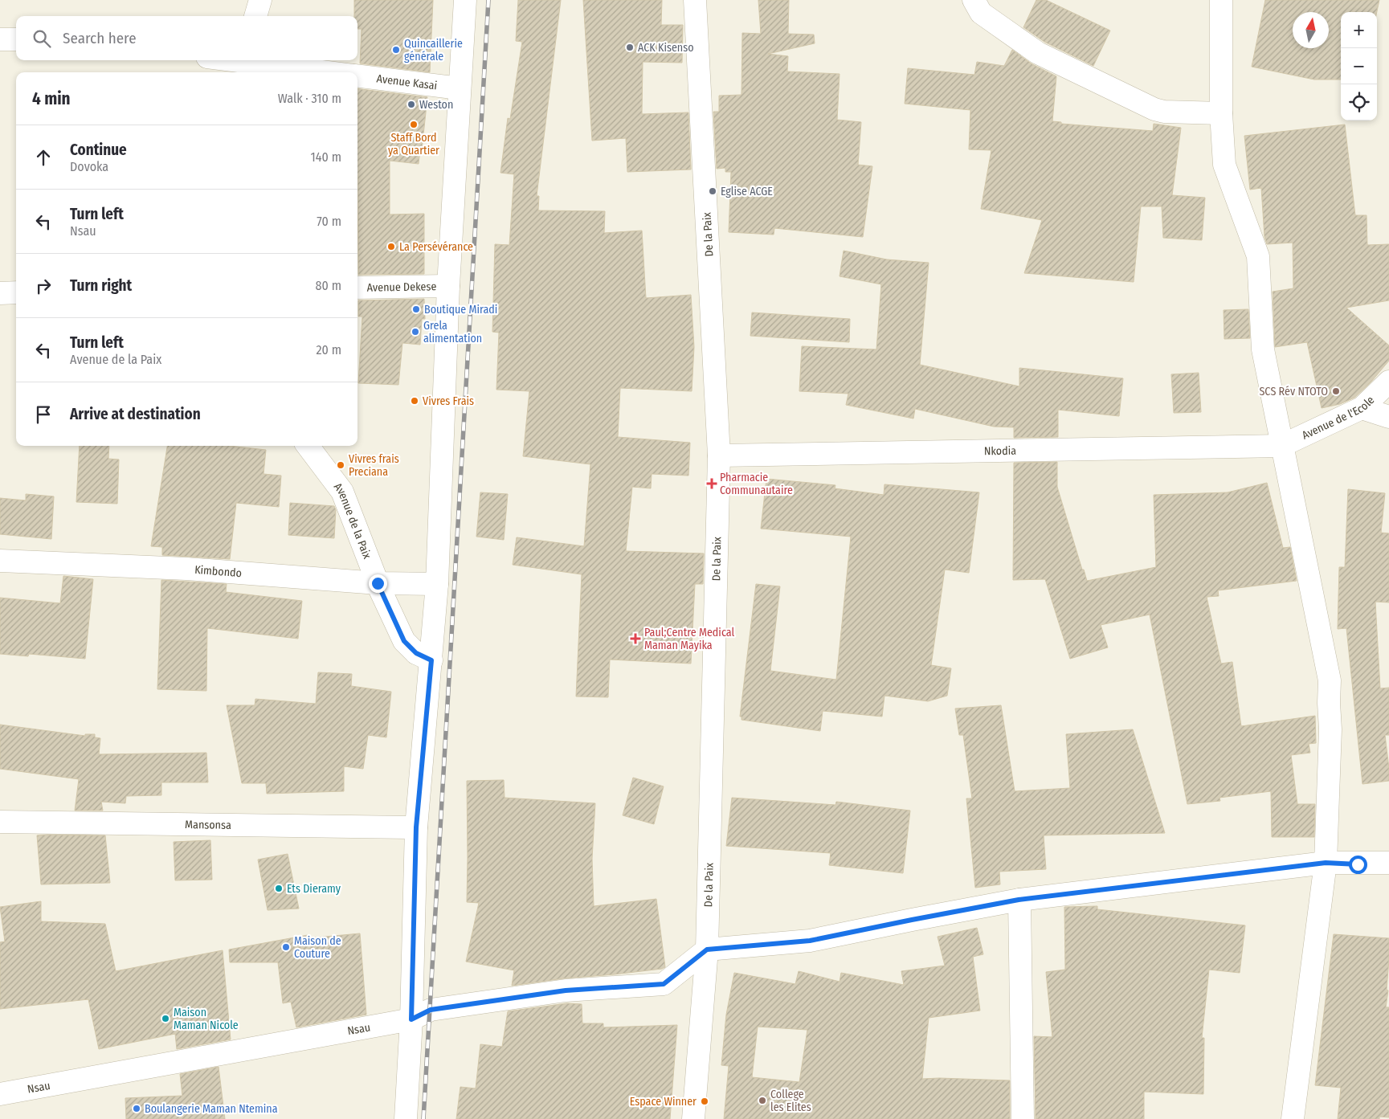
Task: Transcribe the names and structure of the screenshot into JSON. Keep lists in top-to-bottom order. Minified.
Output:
{"streets":{"street":["Avenue Kasai","De la Paix","Avenue Dekese","Avenue de l'Ecole","Nkodia","Avenue de la Paix","Kimbondo","Mansonsa","Nsau"]},"crossings":[["De la Paix","Nkodia"],["De la Paix","Nsau"],["Avenue de l'Ecole","Nkodia"],["Avenue de la Paix","Kimbondo"]],"places":{"other":["ACK Kisenso","Quincaillerie générale","Weston","Staff Bord ya Quartier","Eglise ACGE","La Persévérance","Boutique Miradi","Grela alimentation","SCS Rév NTOTO","Vivres Frais","Vivres frais Preciana","Ets Dieramy","Maison de Couture","Maison Maman Nicole","College les Elites","Espace Winner","Boulangerie Maman Ntemina"],"health":["Pharmacie Communautaire","Paul;Centre Medical Maman Mayika"]},"north":"top","page":{"map_buttons":["+","−"],"search":"Search here","heading":["4 min","Walk · 310 m"],"list":[["Continue","Dovoka","140 m"],["Turn left","Nsau","70 m"],["Turn right","80 m"],["Turn left","Avenue de la Paix","20 m"],"Arrive at destination"]}}
